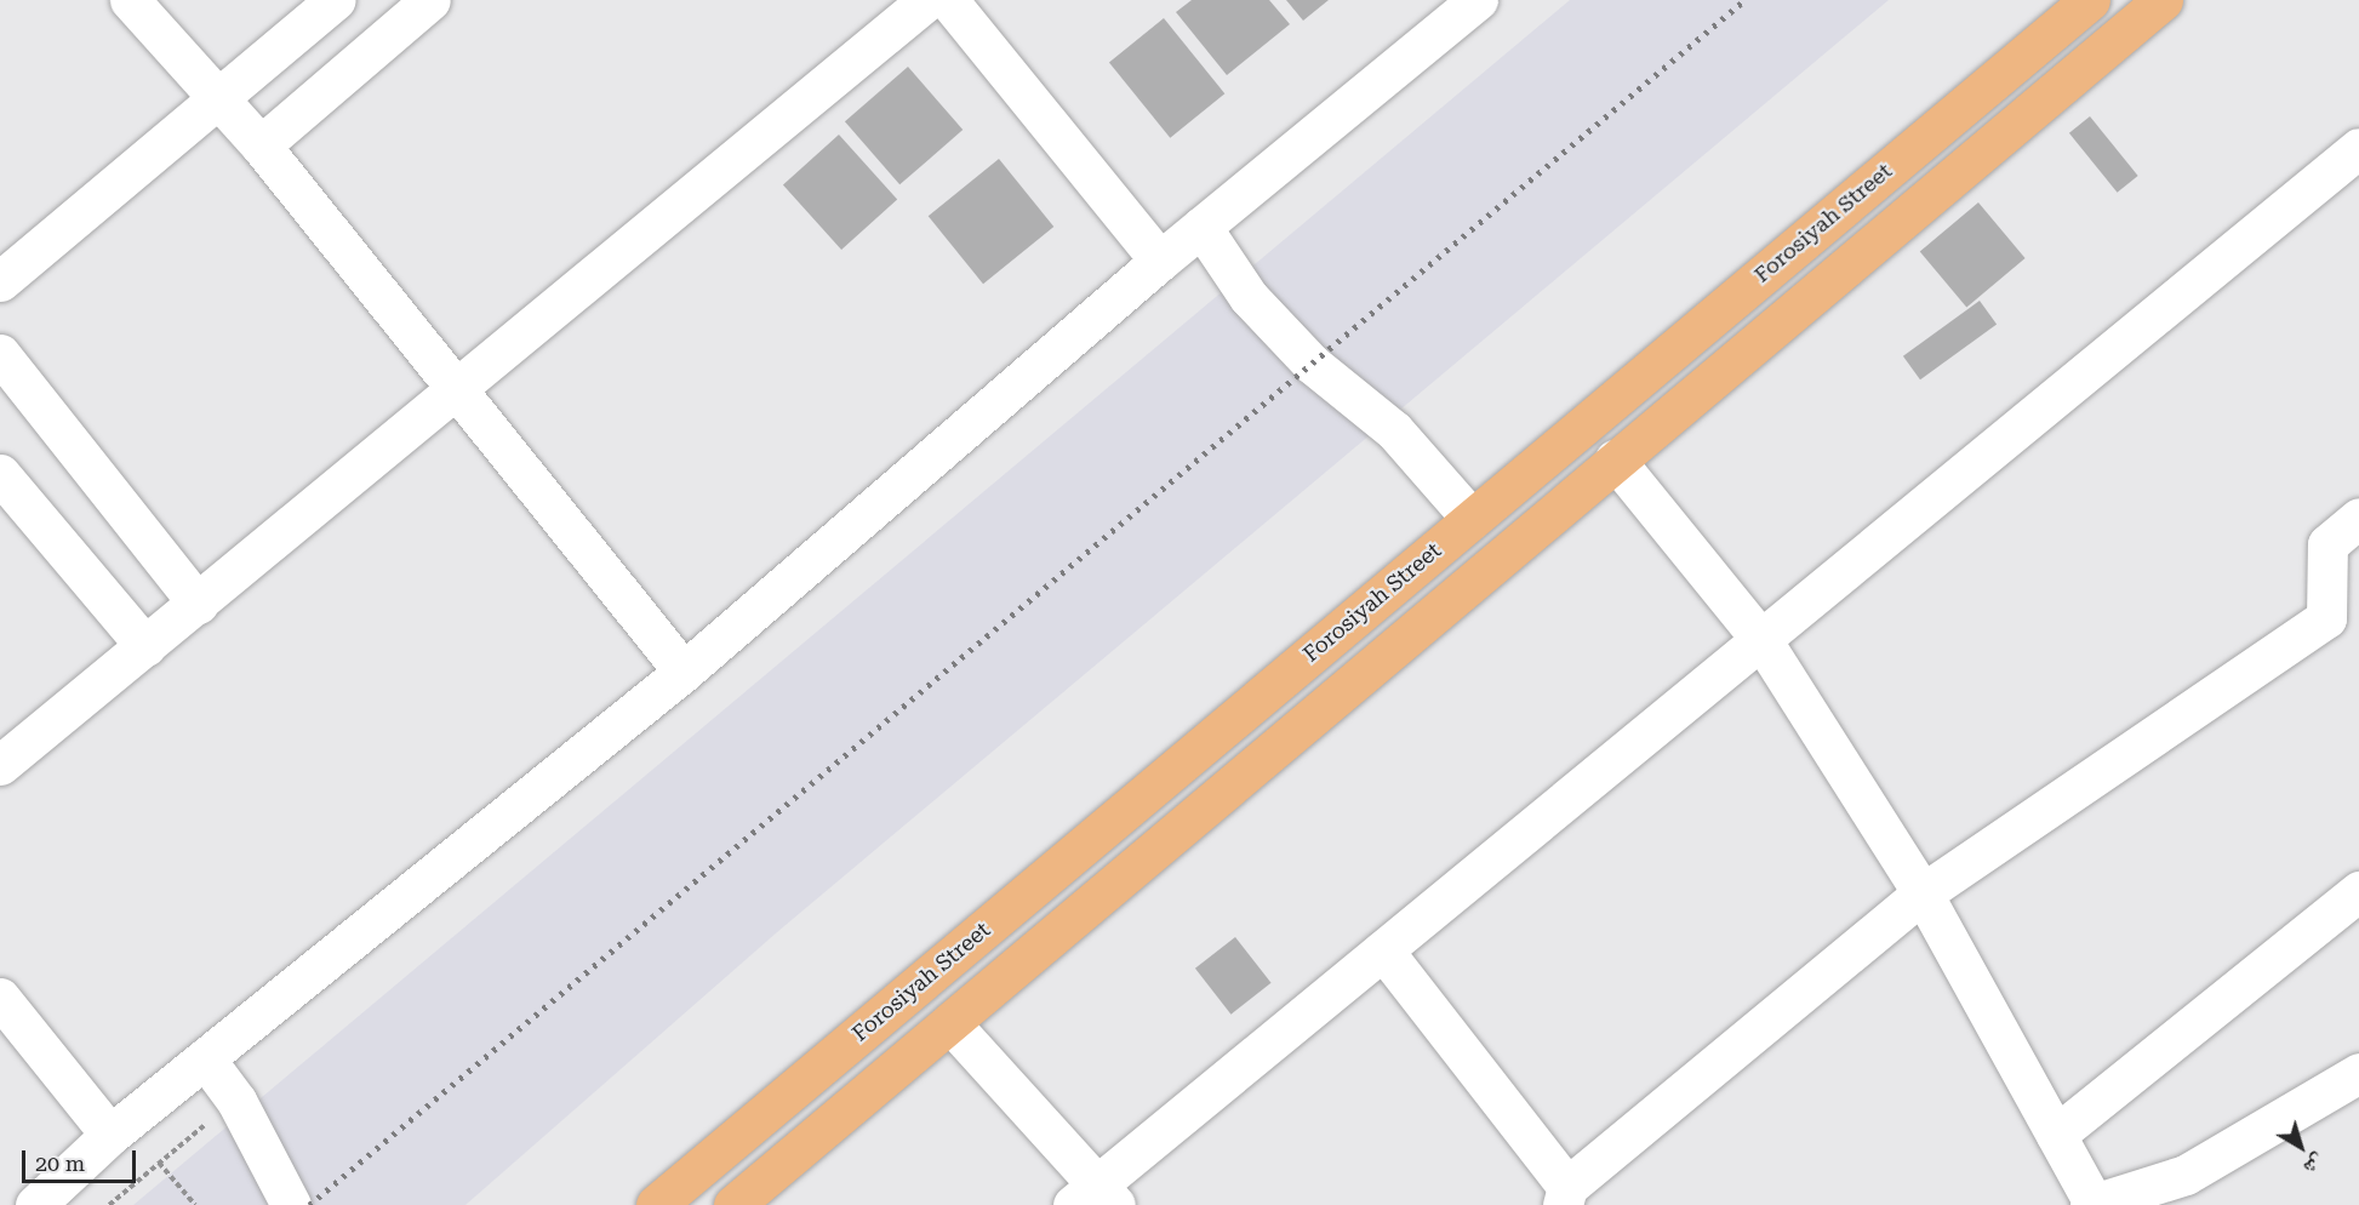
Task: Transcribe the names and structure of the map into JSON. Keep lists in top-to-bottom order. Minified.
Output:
{"streets":{"main road":["Forosiyah Street"]},"scale_bar":"20 m","north":"bottom right"}
